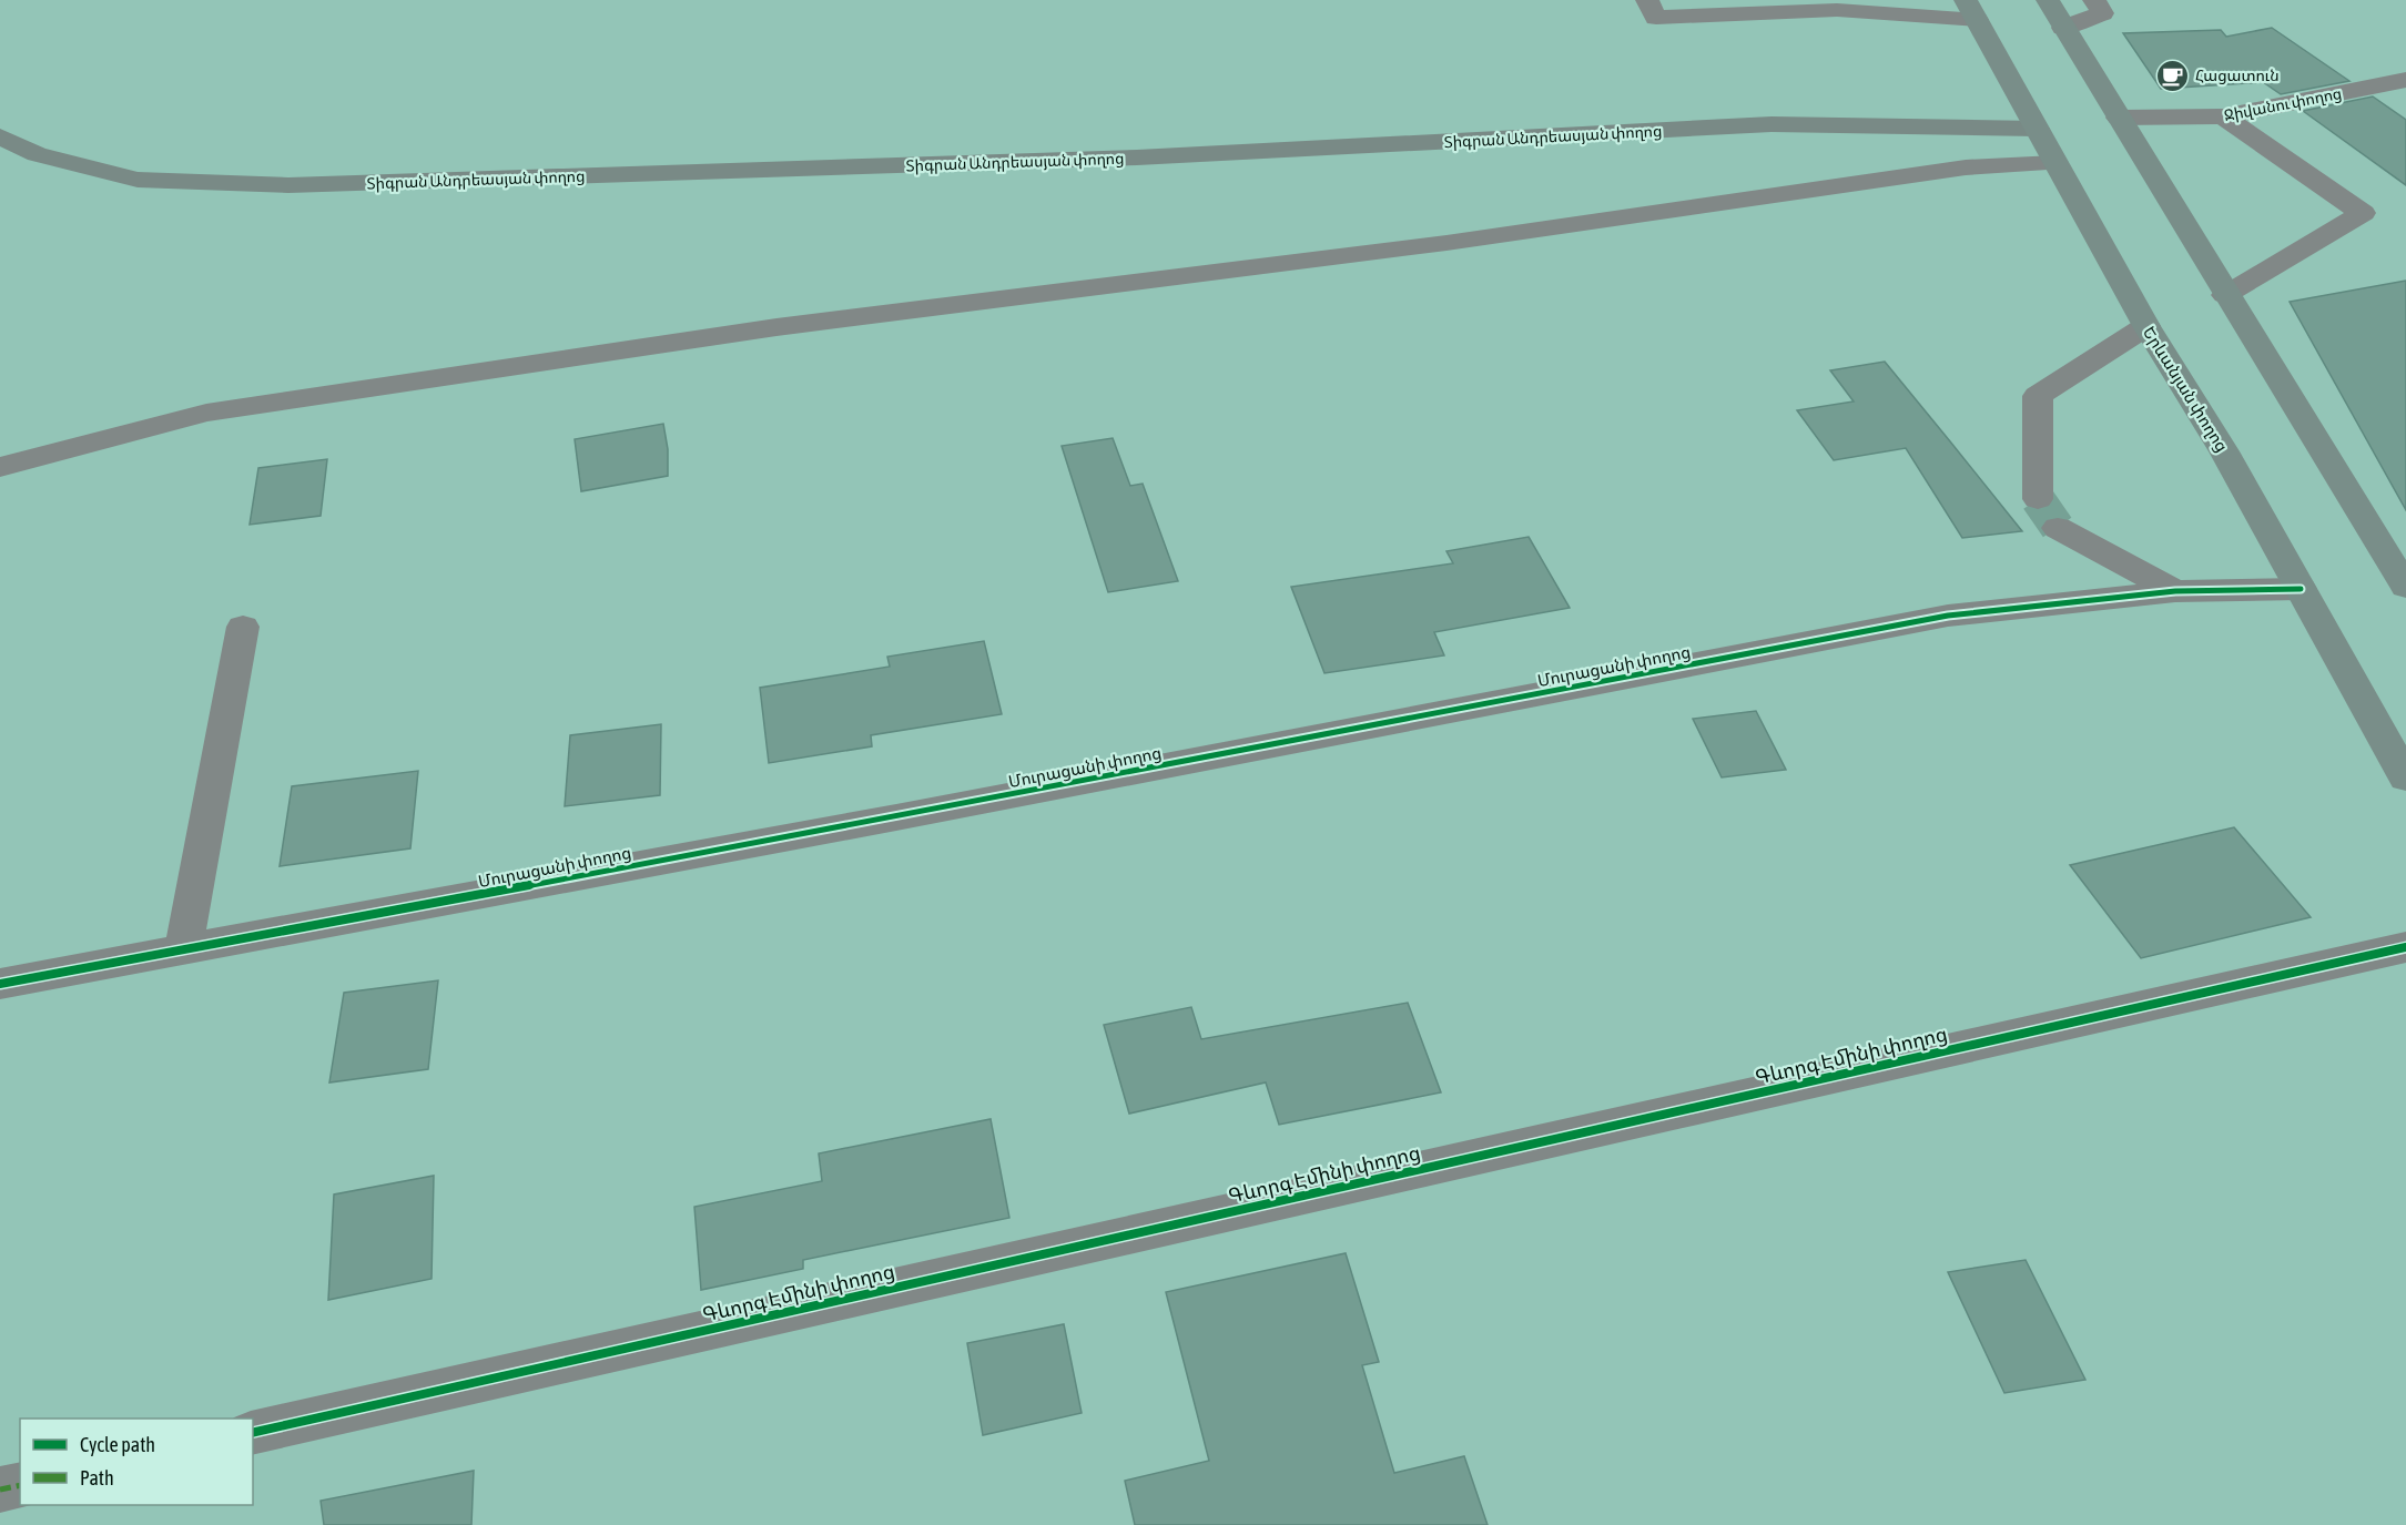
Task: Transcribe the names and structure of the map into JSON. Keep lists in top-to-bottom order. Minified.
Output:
{"streets":{"highway":["Երևանյան փողոց"],"main road":["Տիգրան Անդրեասյան փողոց"],"street":["Ջիվանու փողոց","Մուրացանի փողոց","Գևորգ Էմինի փողոց"]},"crossings":[["Տիգրան Անդրեասյան փողոց","Երևանյան փողոց"],["Երևանյան փողոց","Մուրացանի փողոց"]],"places":{"cafe":["Հացատուն"]},"legend":["Cycle path","Path"]}
